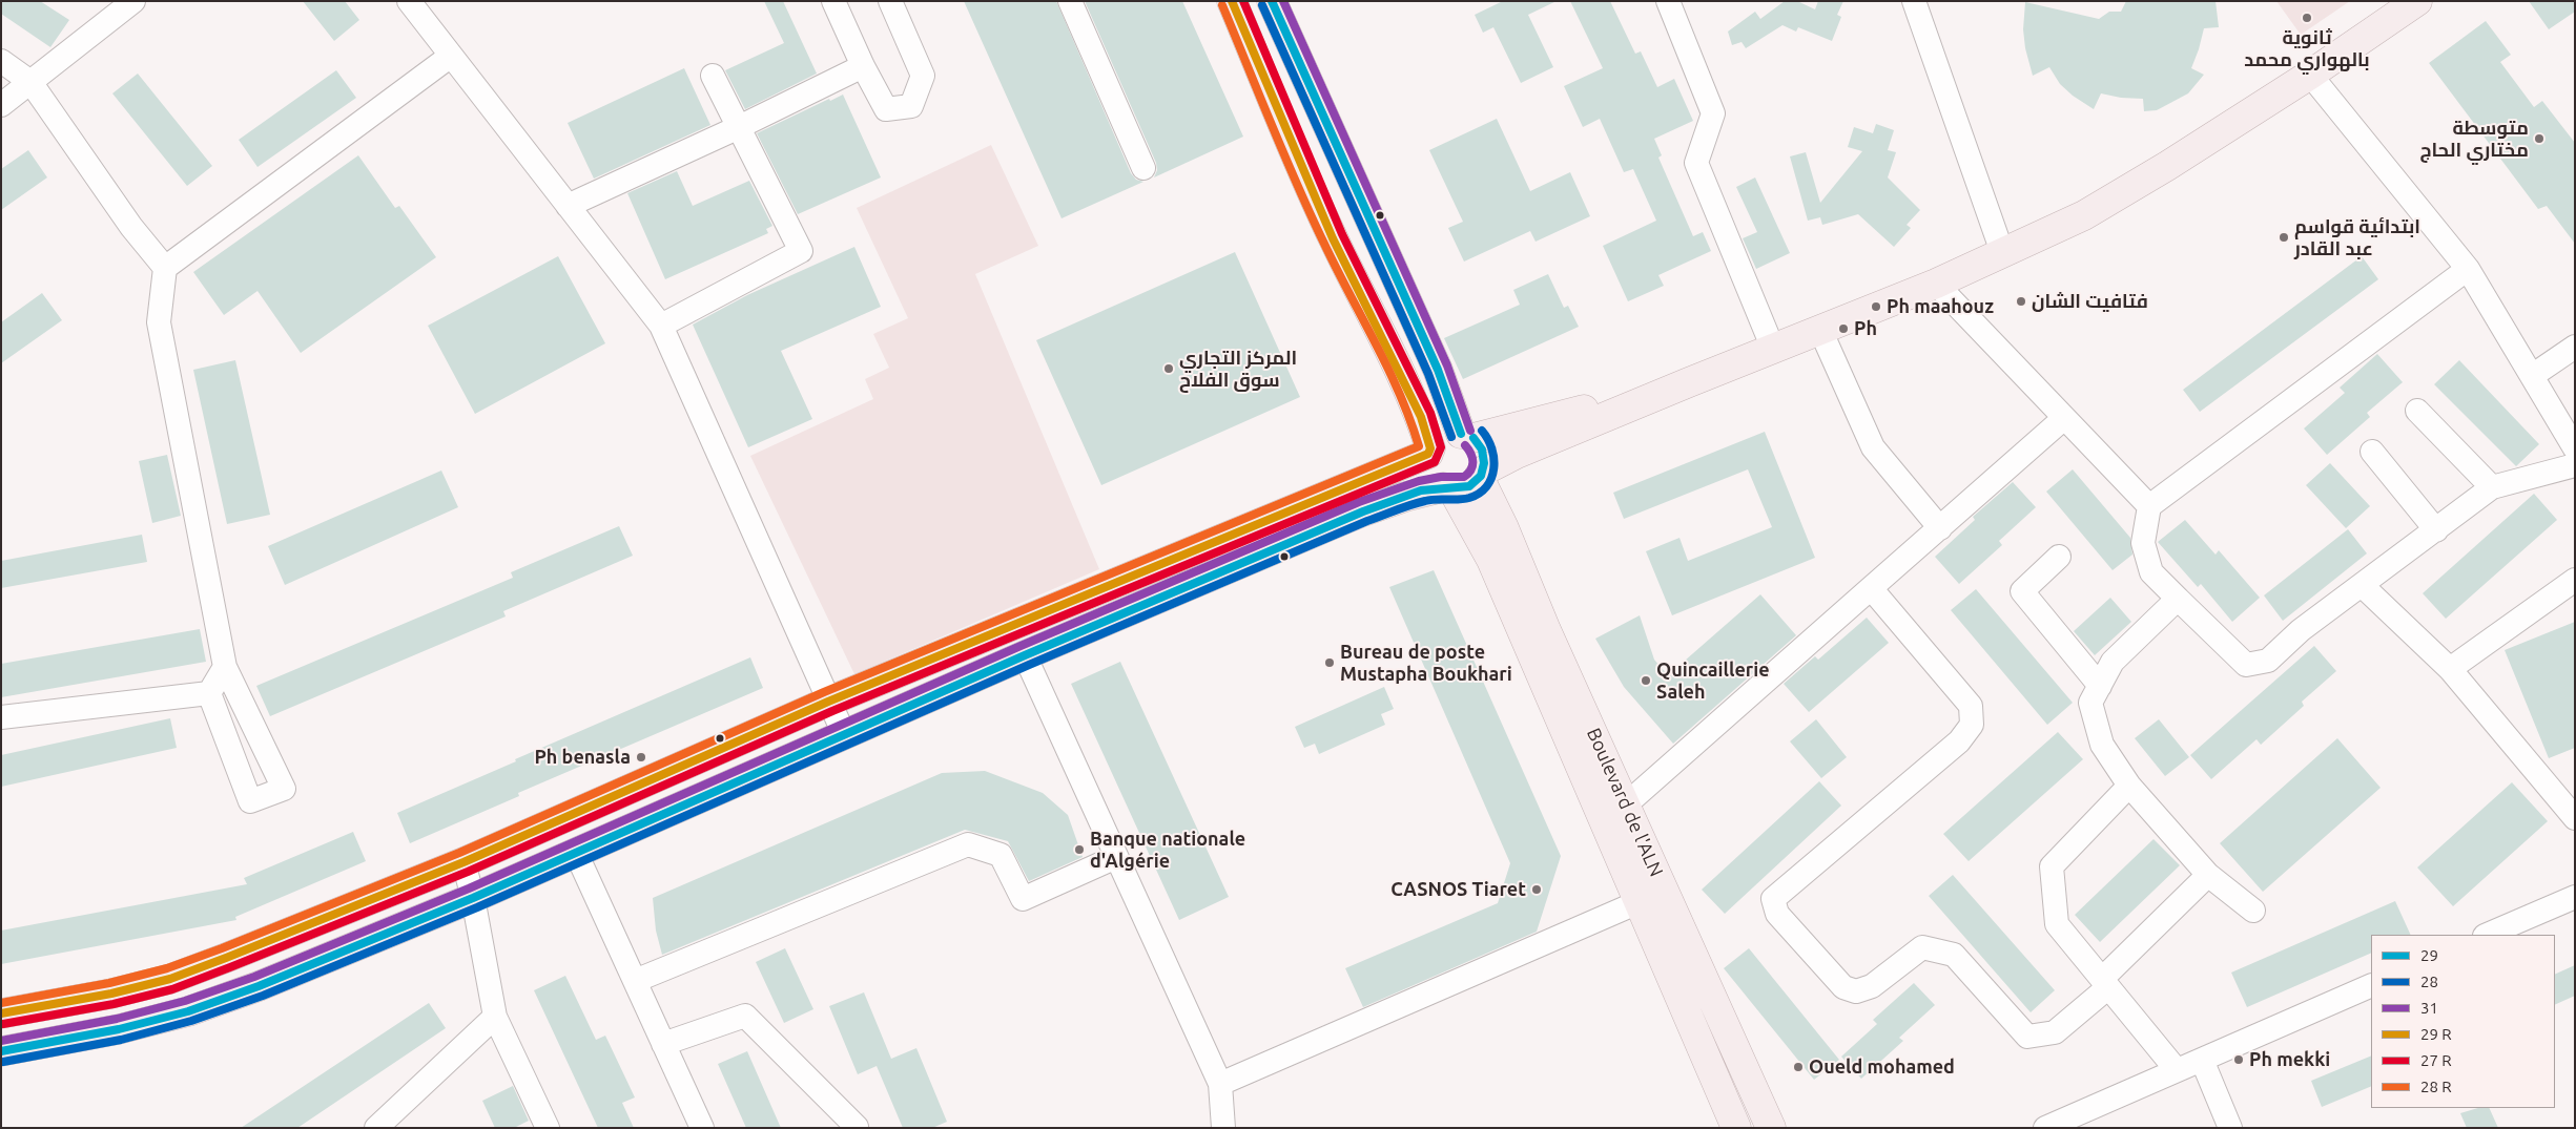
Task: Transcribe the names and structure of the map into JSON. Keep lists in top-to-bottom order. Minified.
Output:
{"streets":{"main road":["Boulevard de l'ALN"]},"places":["ثانوية بالهواري محمد","متوسطة مختاري الحاج","ابتدائية قواسم عبد القادر","فتافيت الشان","Ph maahouz","Ph","المركز التجاري سوق الفلاح","Bureau de poste Mustapha Boukhari","Quincaillerie Saleh","Ph benasla","Banque nationale d'Algérie","CASNOS Tiaret","Ph mekki","Oueld mohamed"],"lines":["transit line 29","transit line 31","transit line 28"],"legend":["29","28","31","29 R","27 R","28 R"]}
